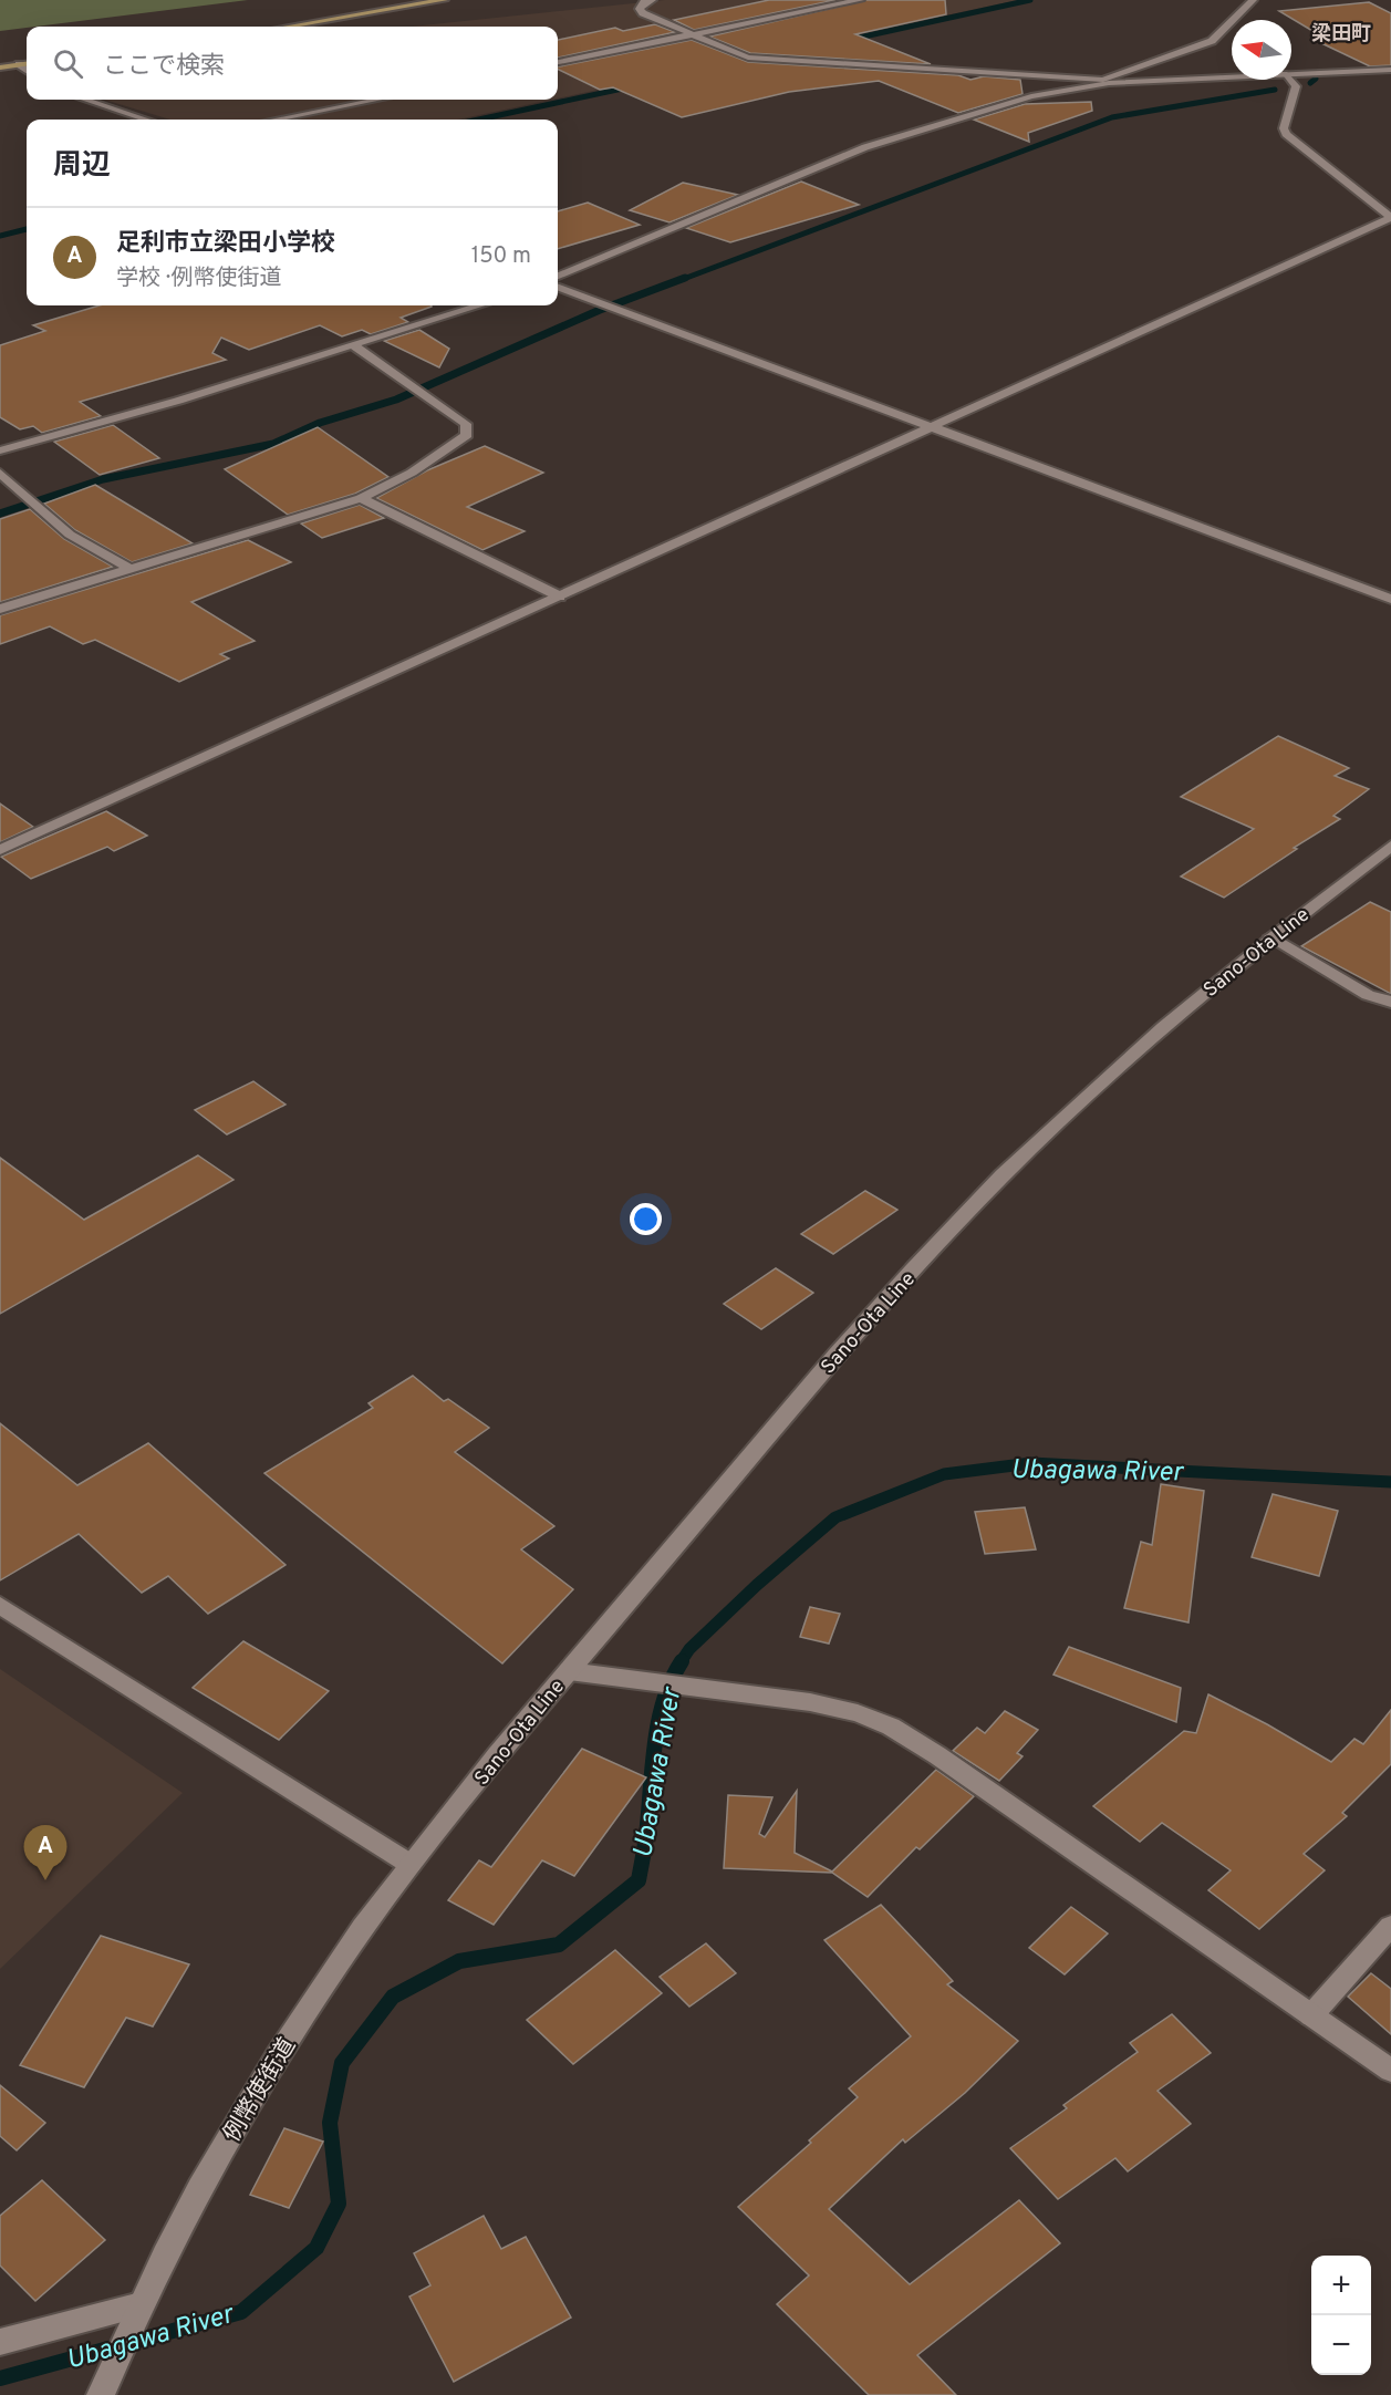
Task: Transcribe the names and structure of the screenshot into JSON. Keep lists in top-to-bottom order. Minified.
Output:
{"streets":{"street":["Sano-Ota Line","例幣使街道"]},"crossings":[["Sano-Ota Line","例幣使街道"]],"districts":["梁田町"],"water":["Ubagawa River"],"north":"left","page":{"search":"ここで検索","heading":"周辺","list":[{"mark":"A","name":"足利市立梁田小学校","note":"学校 · 例幣使街道","value":"150 m"}],"pins":"A","map_buttons":["+","−"]}}
